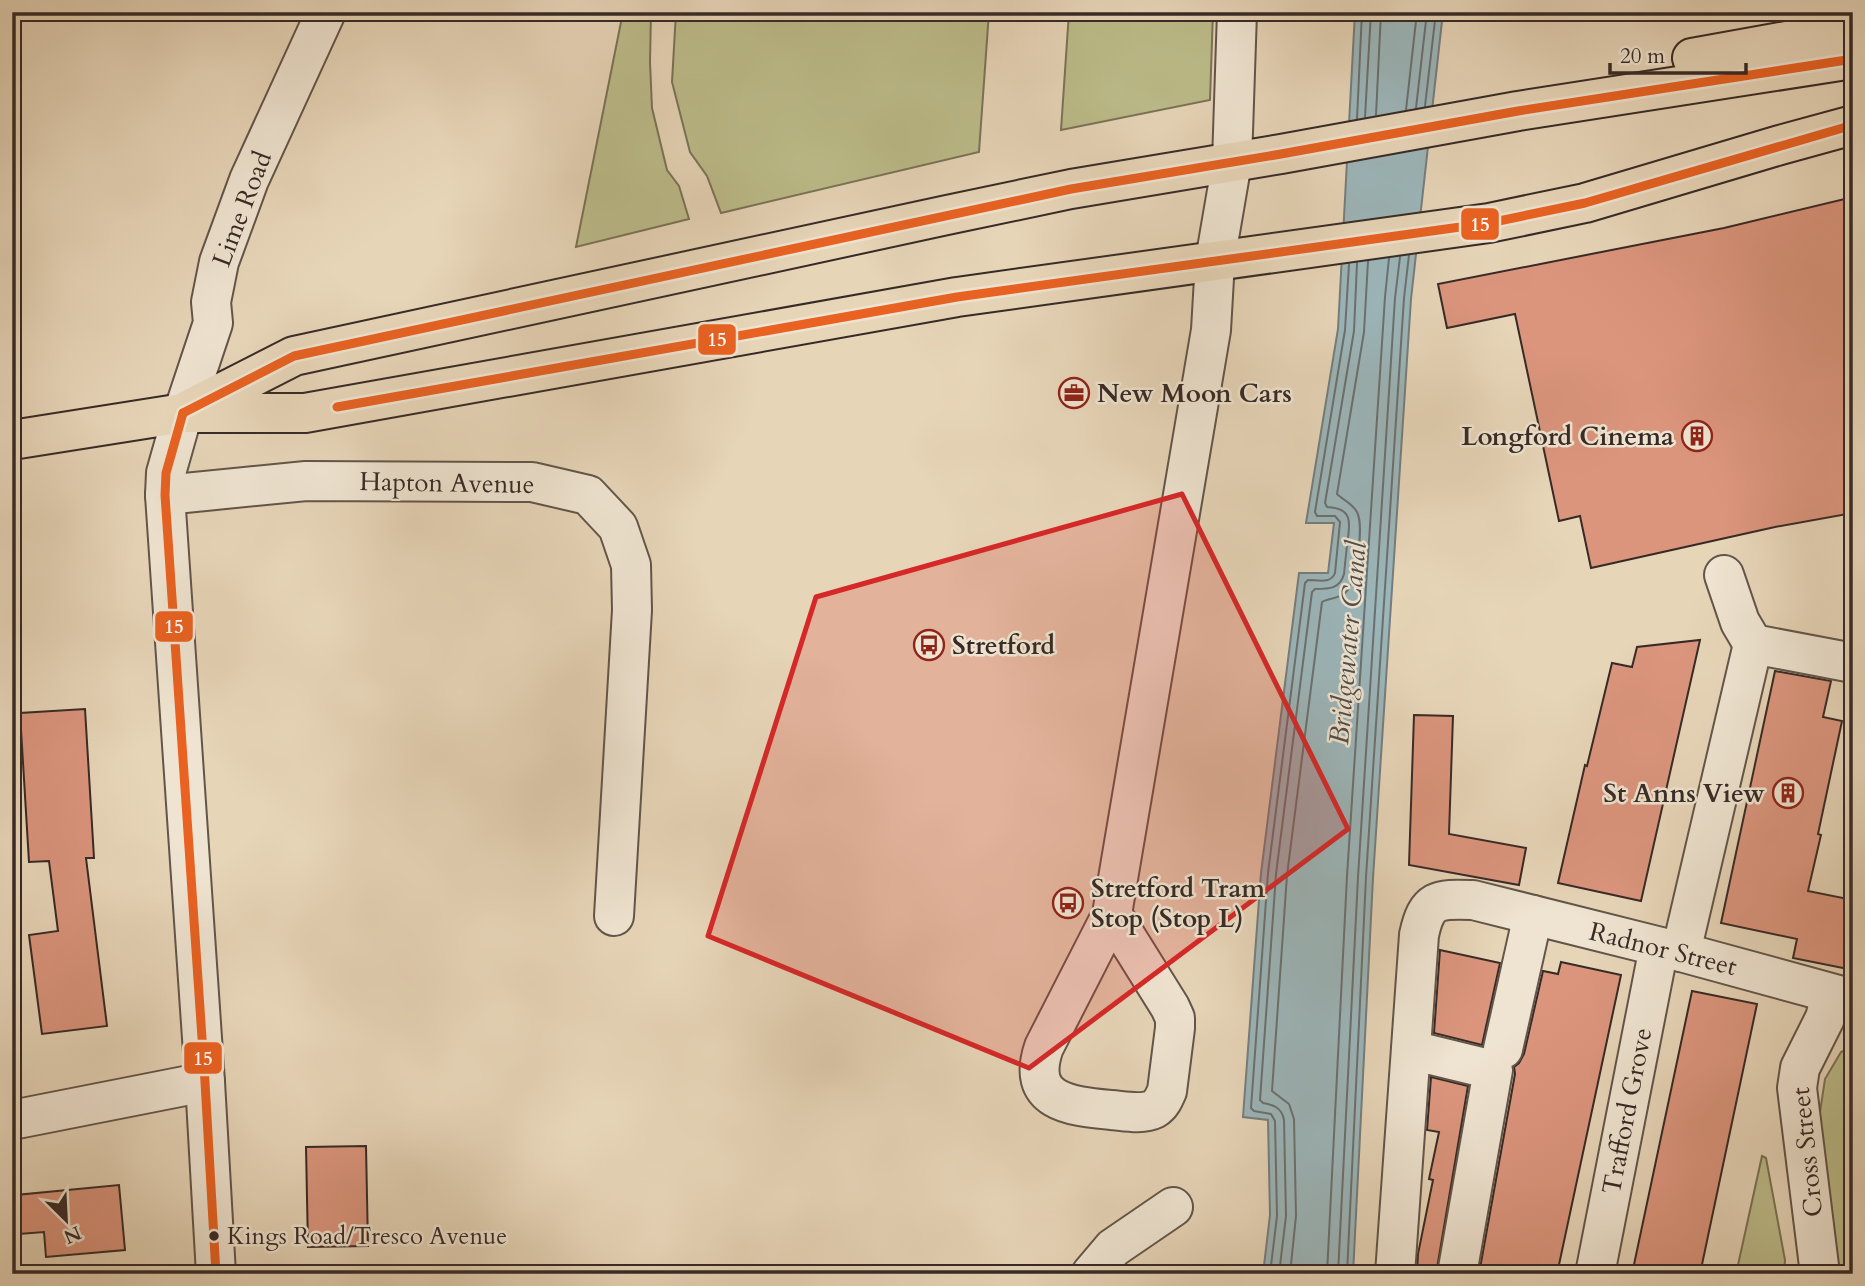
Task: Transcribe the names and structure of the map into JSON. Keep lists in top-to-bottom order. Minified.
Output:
{"streets":{"street":["Lime Road","Hapton Avenue","Radnor Street","Trafford Grove","Cross Street"]},"crossings":[["Lime Road","Hapton Avenue"],["Radnor Street","Trafford Grove"],["Radnor Street","Cross Street"]],"water":["Bridgewater Canal"],"places":{"office":["New Moon Cars"],"building":["Longford Cinema","St Anns View"],"bus stop":["Stretford","Stretford Tram Stop (Stop L)"],"other":["Kings Road/Tresco Avenue"]},"lines":["transit line 15"],"scale_bar":"20 m","north":"bottom right"}
